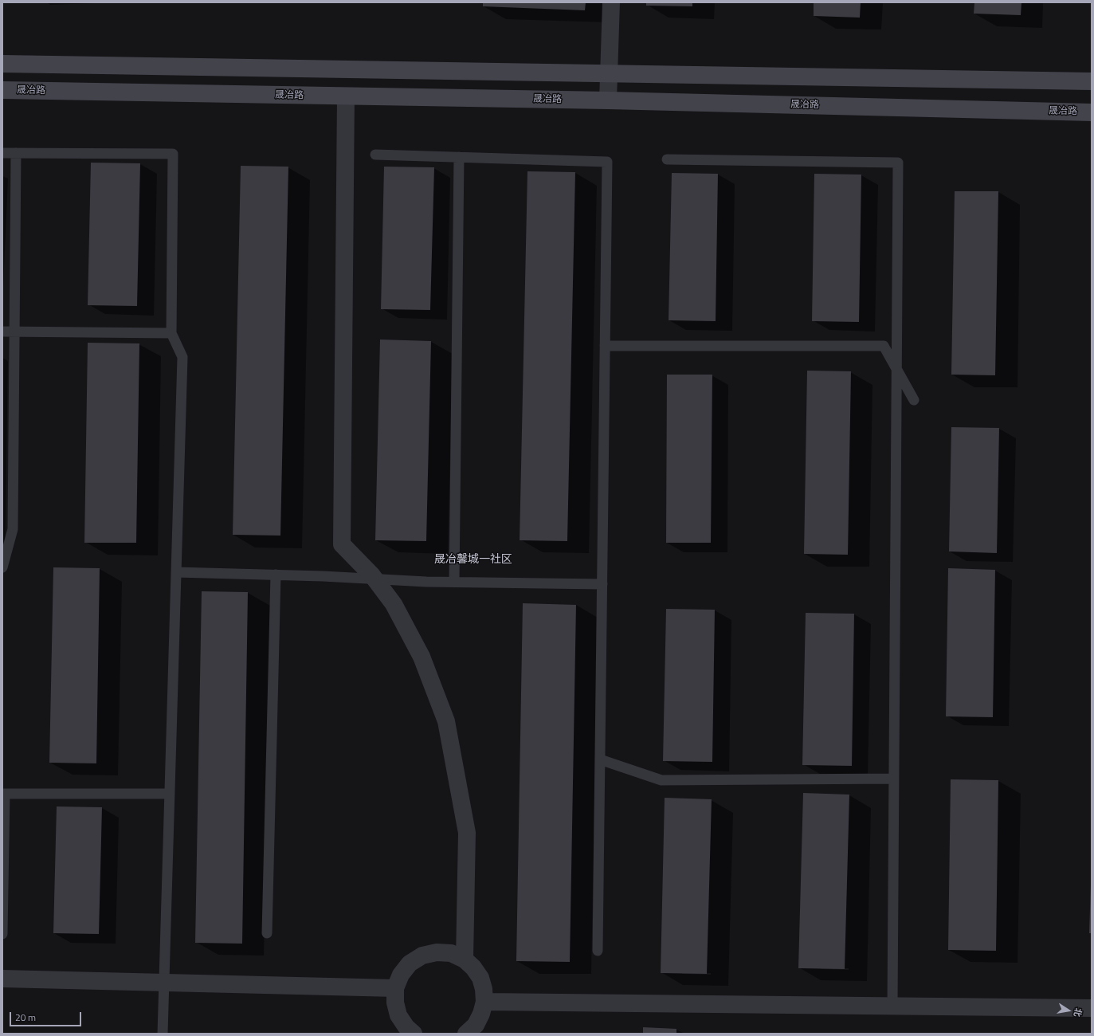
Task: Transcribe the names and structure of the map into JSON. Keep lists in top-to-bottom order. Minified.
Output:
{"streets":{"street":["晟冶路"]},"districts":["晟冶馨城一社区"],"scale_bar":"20 m","north":"right"}
